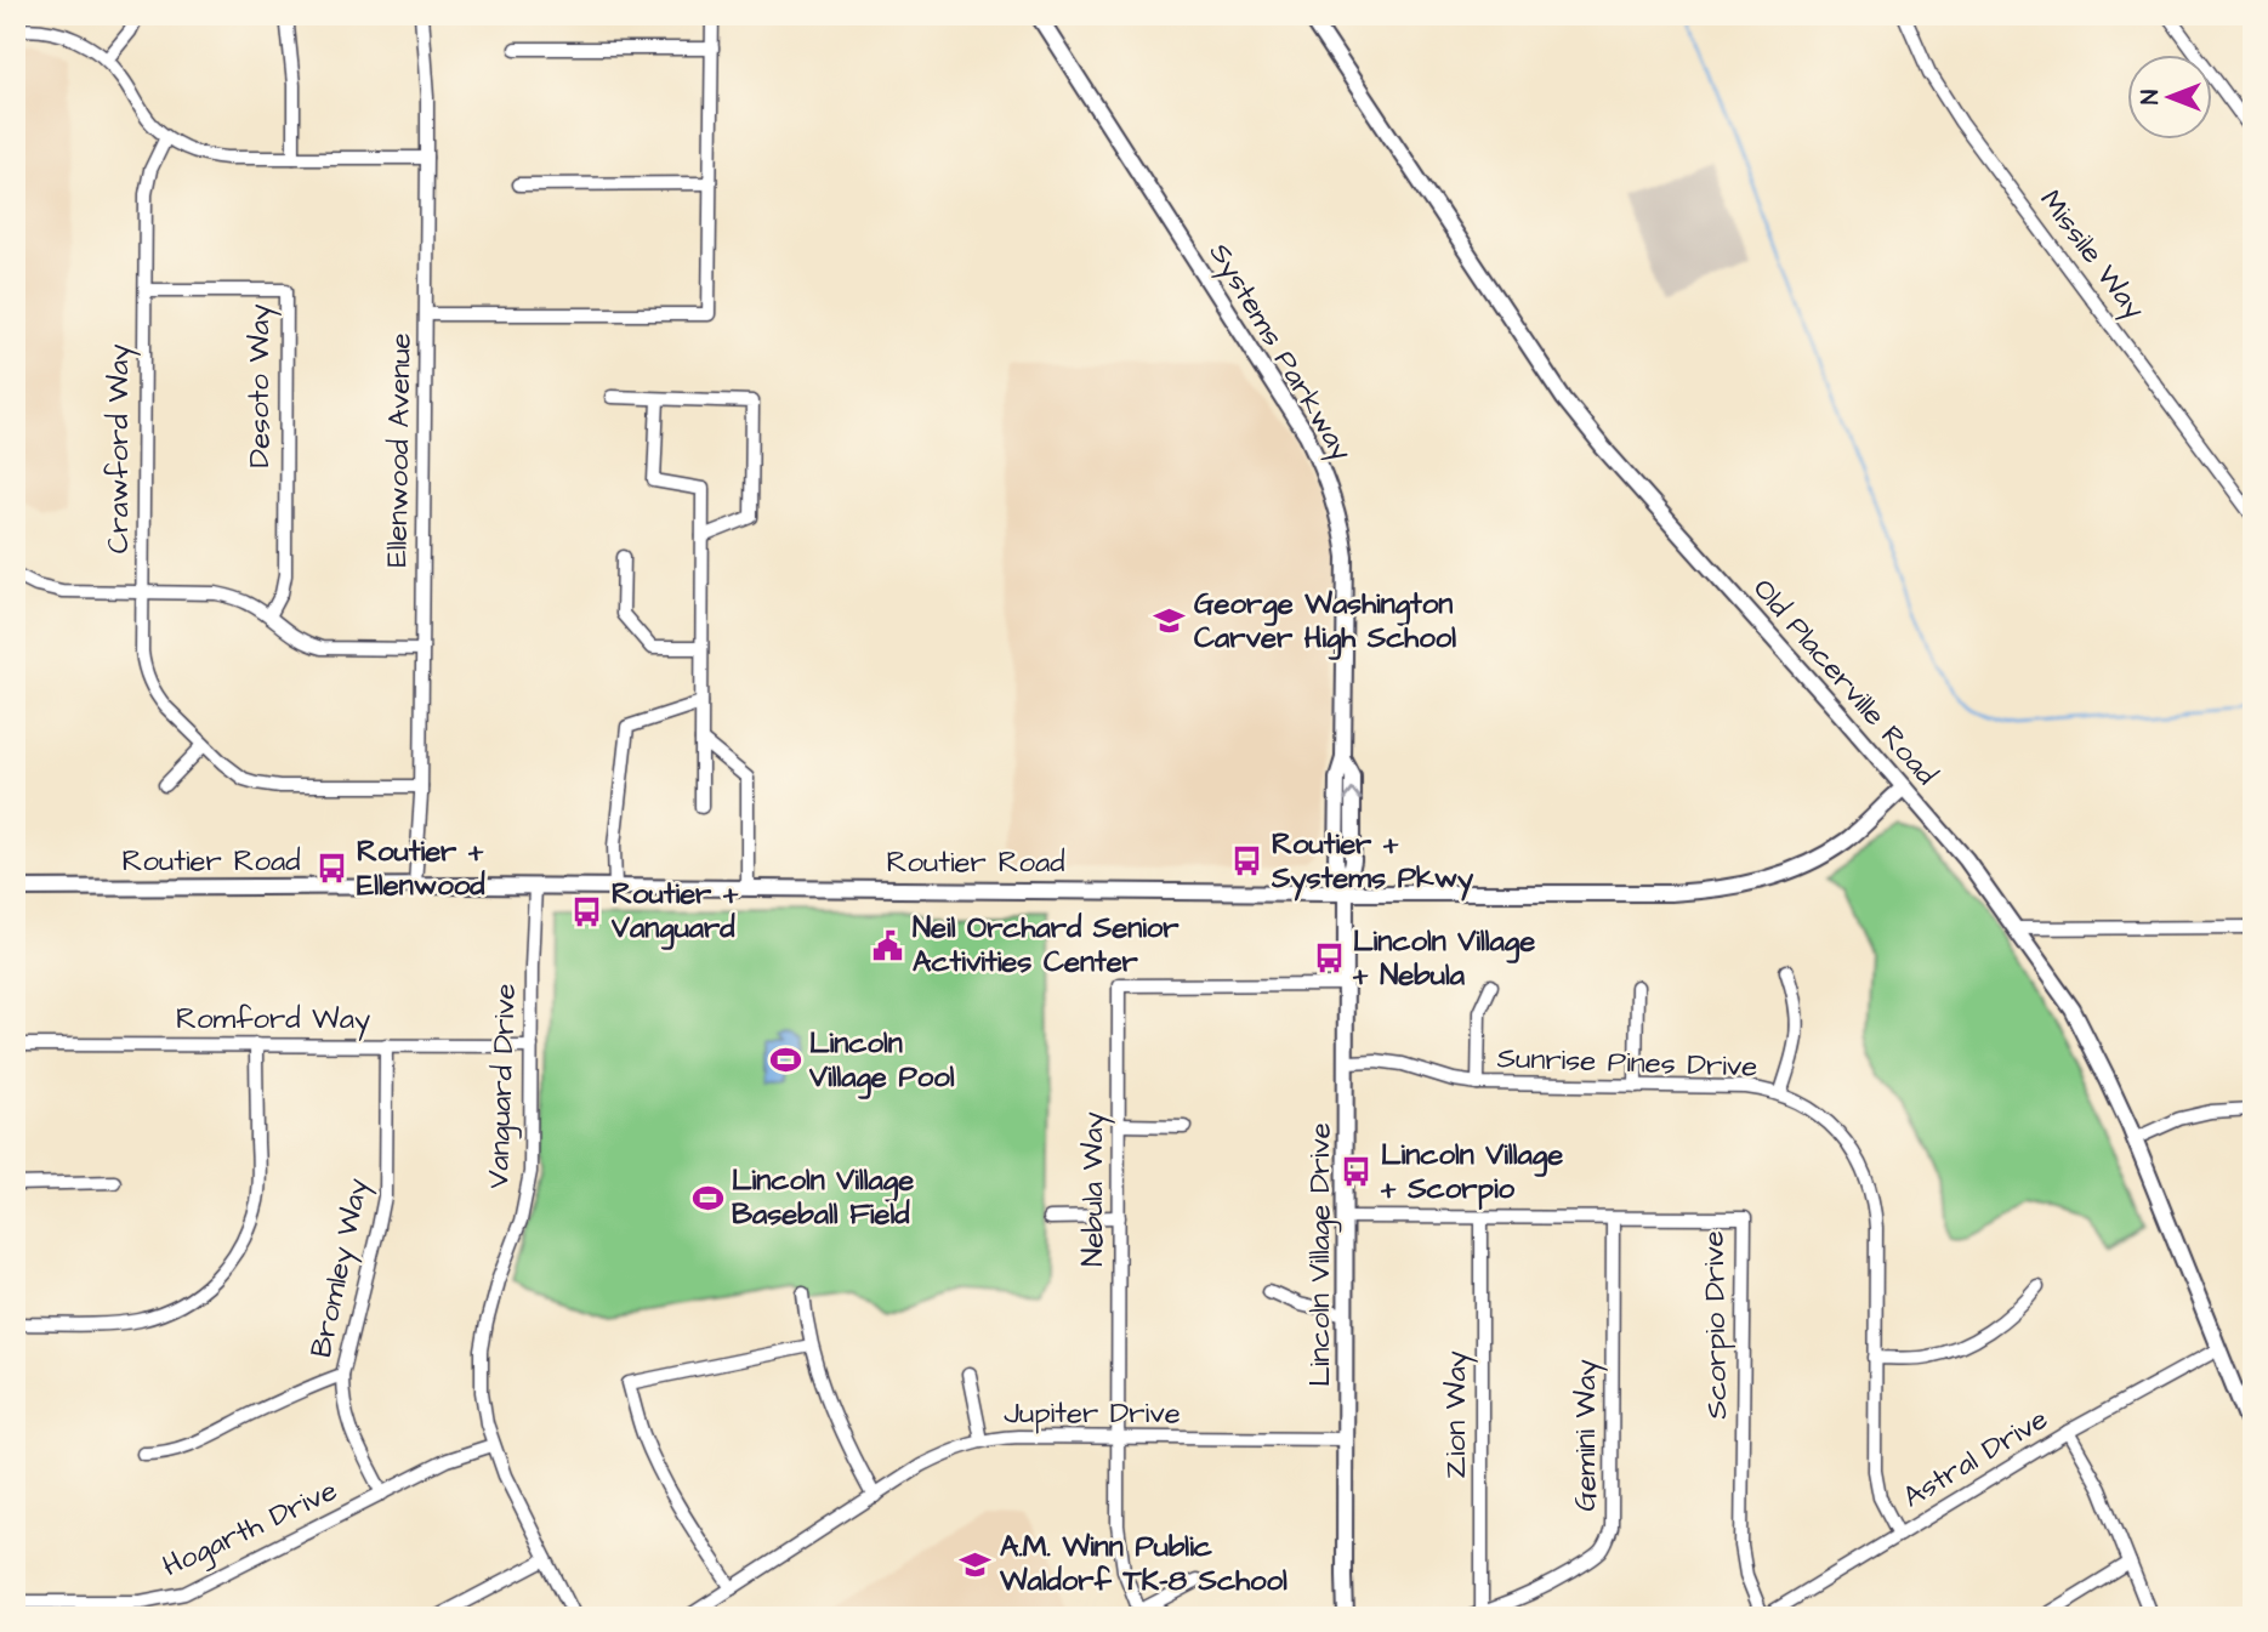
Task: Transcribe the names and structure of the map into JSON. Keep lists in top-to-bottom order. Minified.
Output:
{"streets":{"street":["Missile Way","Systems Parkway","Desoto Way","Crawford Way","Ellenwood Avenue","Old Placerville Road","Routier Road","Romford Way","Sunrise Pines Drive","Vanguard Drive","Nebula Way","Lincoln Village Drive","Bromley Way","Scorpio Drive","Jupiter Drive","Zion Way","Gemini Way","Astral Drive","Hogarth Drive"]},"crossings":[["Systems Parkway","Routier Road"],["Systems Parkway","Lincoln Village Drive"],["Desoto Way","Crawford Way"],["Crawford Way","Ellenwood Avenue"],["Ellenwood Avenue","Routier Road"],["Old Placerville Road","Routier Road"],["Old Placerville Road","Astral Drive"],["Routier Road","Vanguard Drive"],["Routier Road","Lincoln Village Drive"],["Romford Way","Vanguard Drive"],["Romford Way","Bromley Way"],["Sunrise Pines Drive","Lincoln Village Drive"],["Sunrise Pines Drive","Astral Drive"],["Vanguard Drive","Hogarth Drive"],["Nebula Way","Lincoln Village Drive"],["Nebula Way","Jupiter Drive"],["Lincoln Village Drive","Scorpio Drive"],["Lincoln Village Drive","Jupiter Drive"],["Bromley Way","Hogarth Drive"],["Scorpio Drive","Zion Way"],["Scorpio Drive","Gemini Way"],["Scorpio Drive","Astral Drive"],["Zion Way","Gemini Way"]],"places":{"school or university":["George Washington Carver High School","A.M. Winn Public Waldorf TK-8 School"],"bus stop":["Routier + Systems Pkwy","Routier + Ellenwood","Routier + Vanguard","Lincoln Village + Nebula","Lincoln Village + Scorpio"],"public building":["Neil Orchard Senior Activities Center"],"sports":["Lincoln Village Pool","Lincoln Village Baseball Field"]},"north":"left"}
